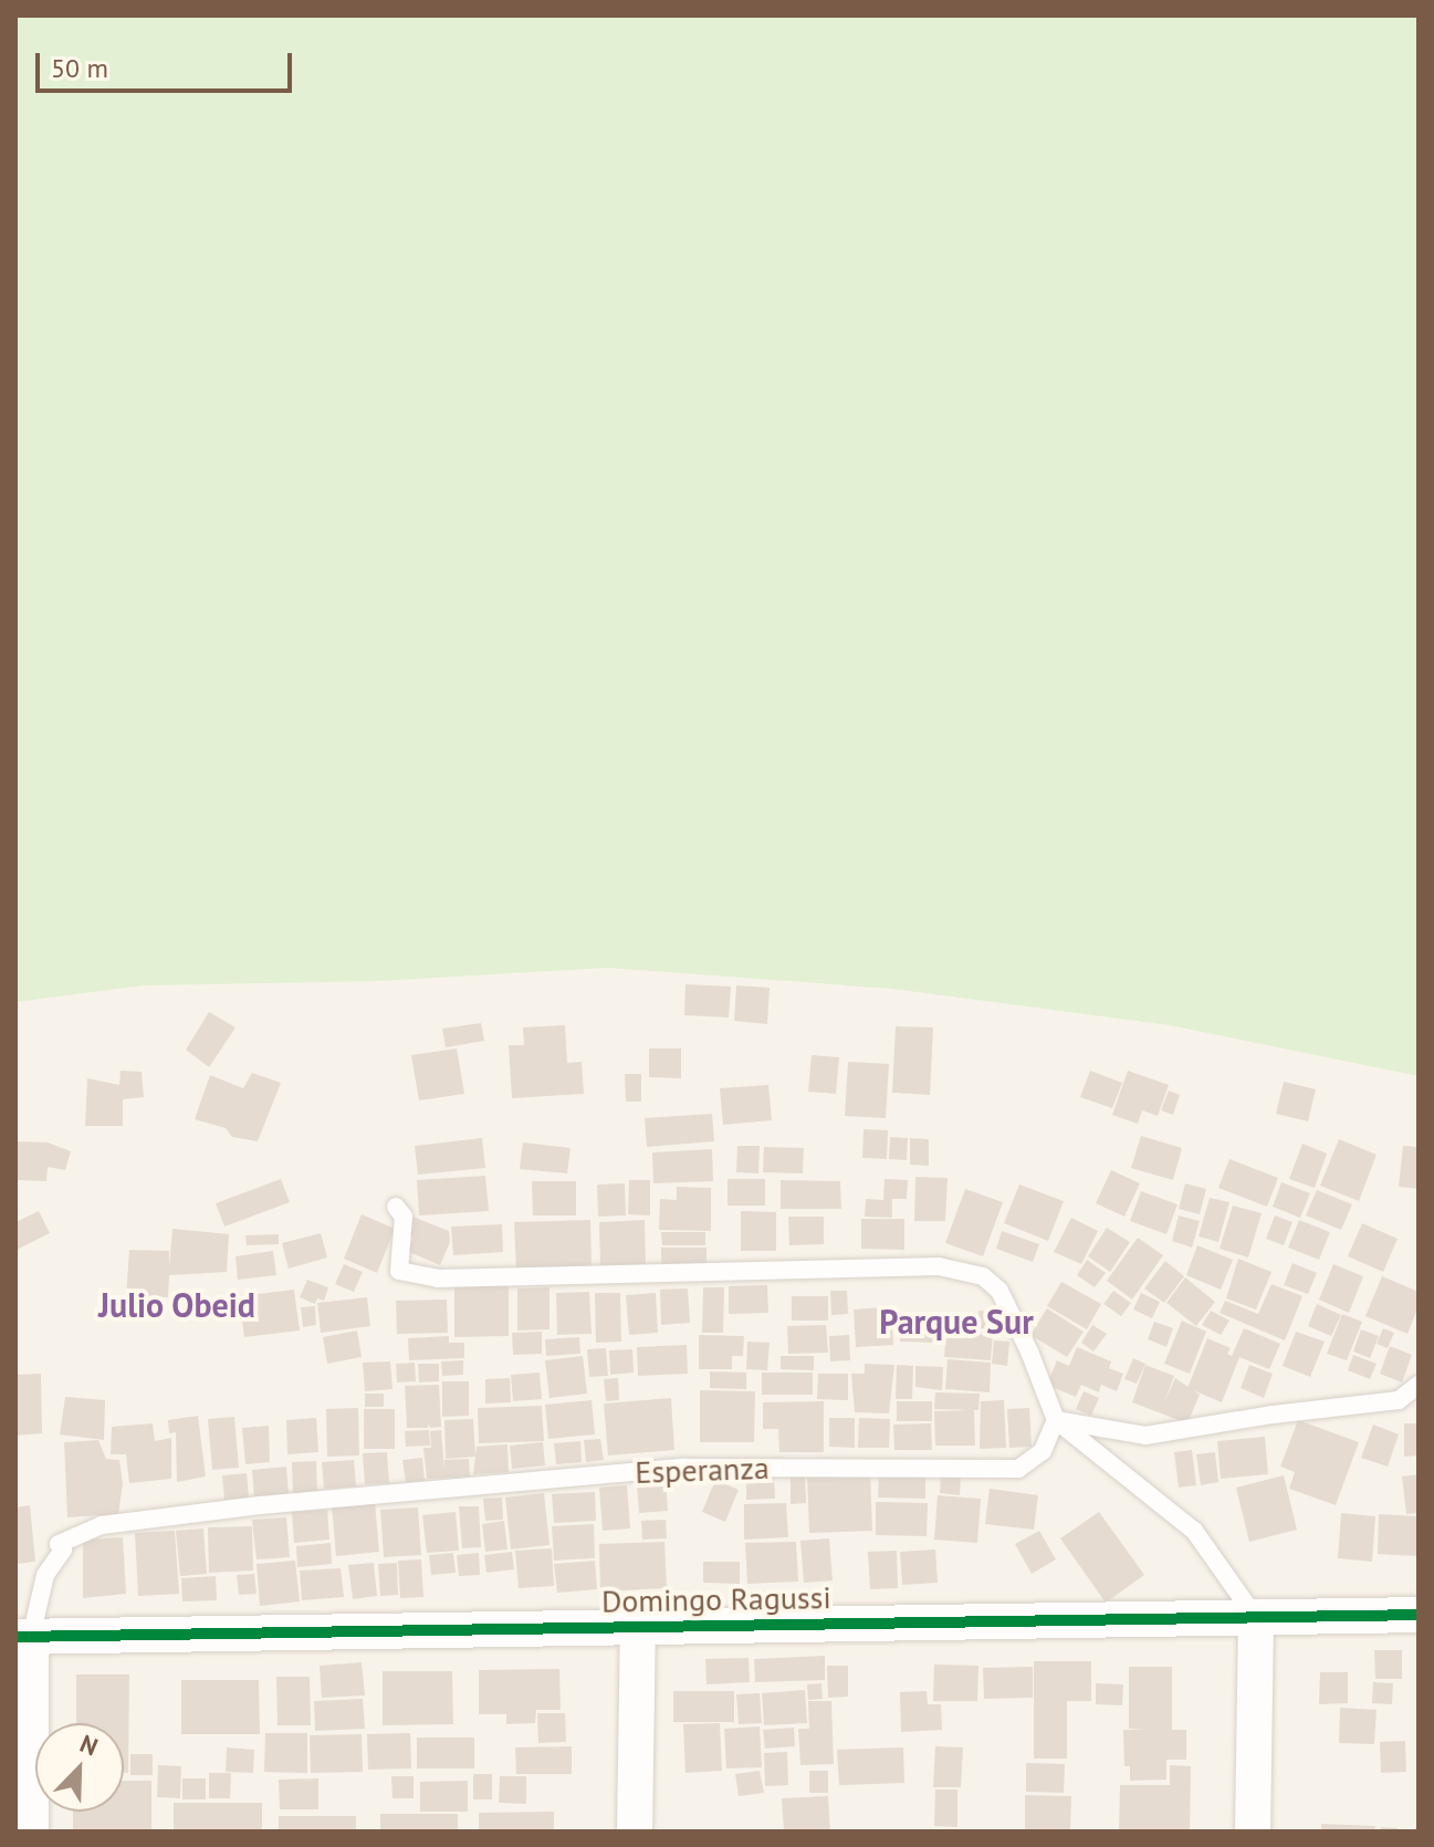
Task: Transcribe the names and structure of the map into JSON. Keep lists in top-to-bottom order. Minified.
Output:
{"streets":{"street":["Domingo Ragussi"],"lane":["Esperanza"]},"crossings":[["Esperanza","Domingo Ragussi"]],"districts":["Julio Obeid","Parque Sur"],"scale_bar":"50 m","north":"top right"}
